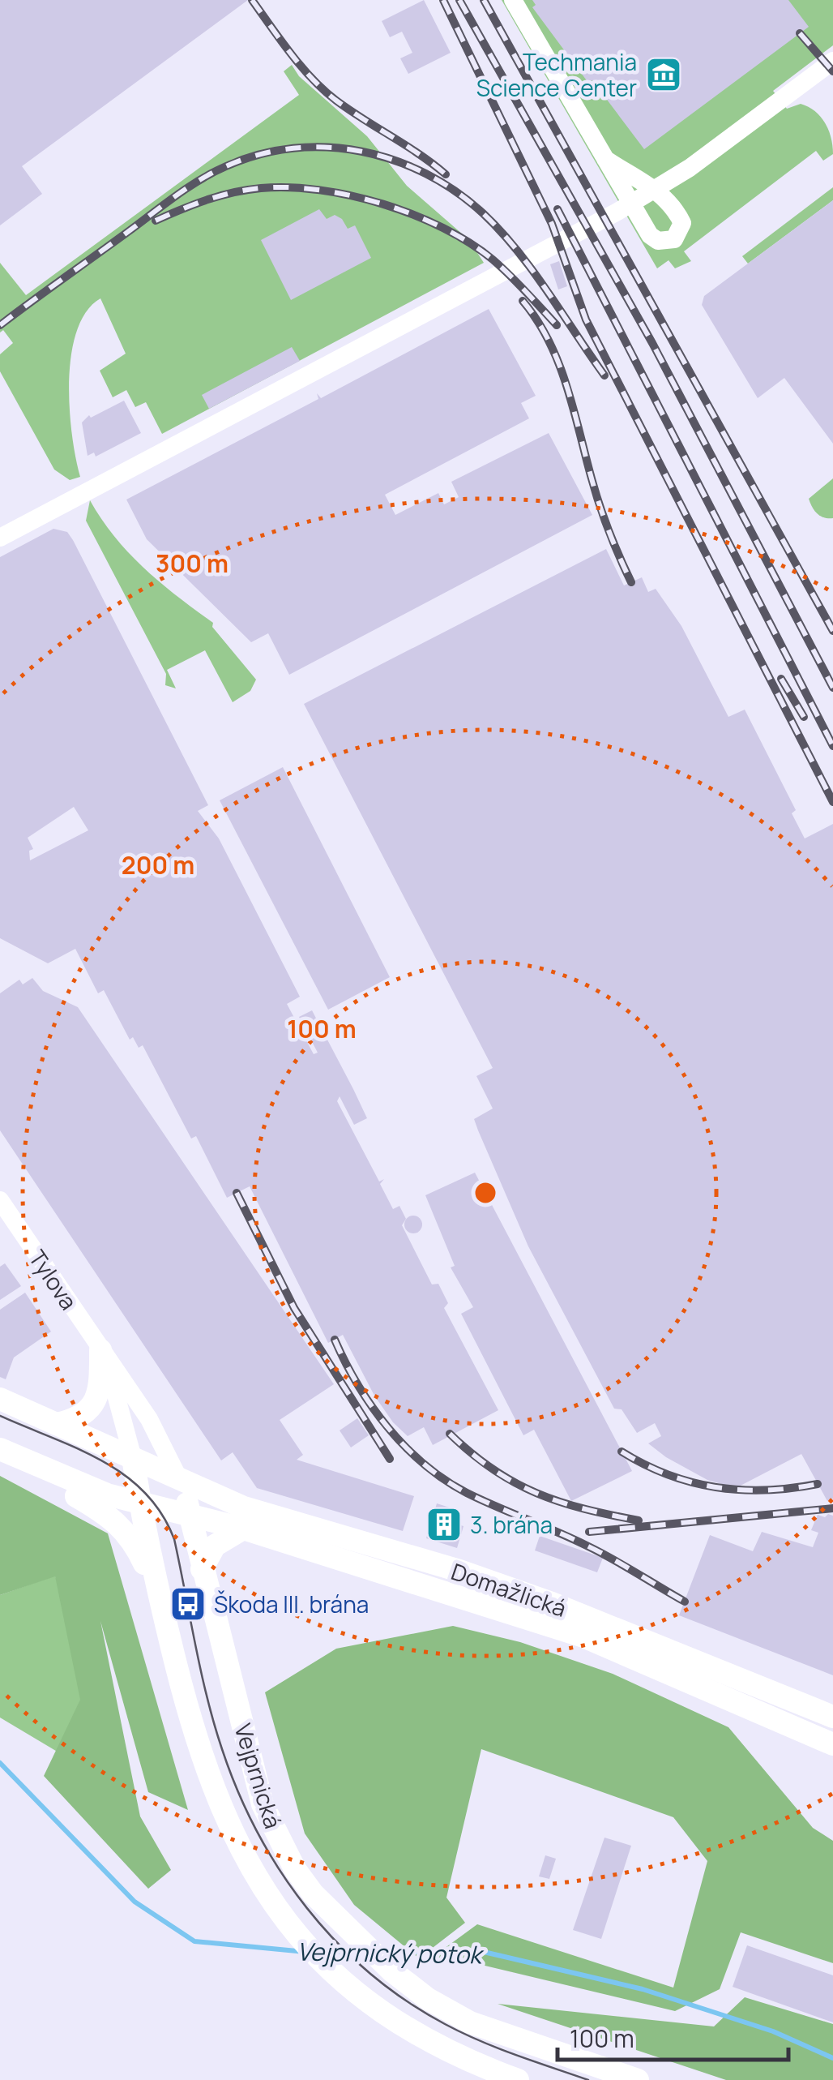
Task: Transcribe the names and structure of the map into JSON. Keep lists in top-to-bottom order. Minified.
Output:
{"streets":{"main road":["Domažlická","Vejprnická"],"street":["Tylova"]},"crossings":[["Tylova","Domažlická"],["Tylova","Vejprnická"],["Domažlická","Vejprnická"]],"water":["Vejprnický potok"],"places":{"museum":["Techmania Science Center"],"building":["3. brána"],"bus stop":["Škoda III. brána"]},"scale_bar":"100 m","rings":["300 m","200 m","100 m"]}
